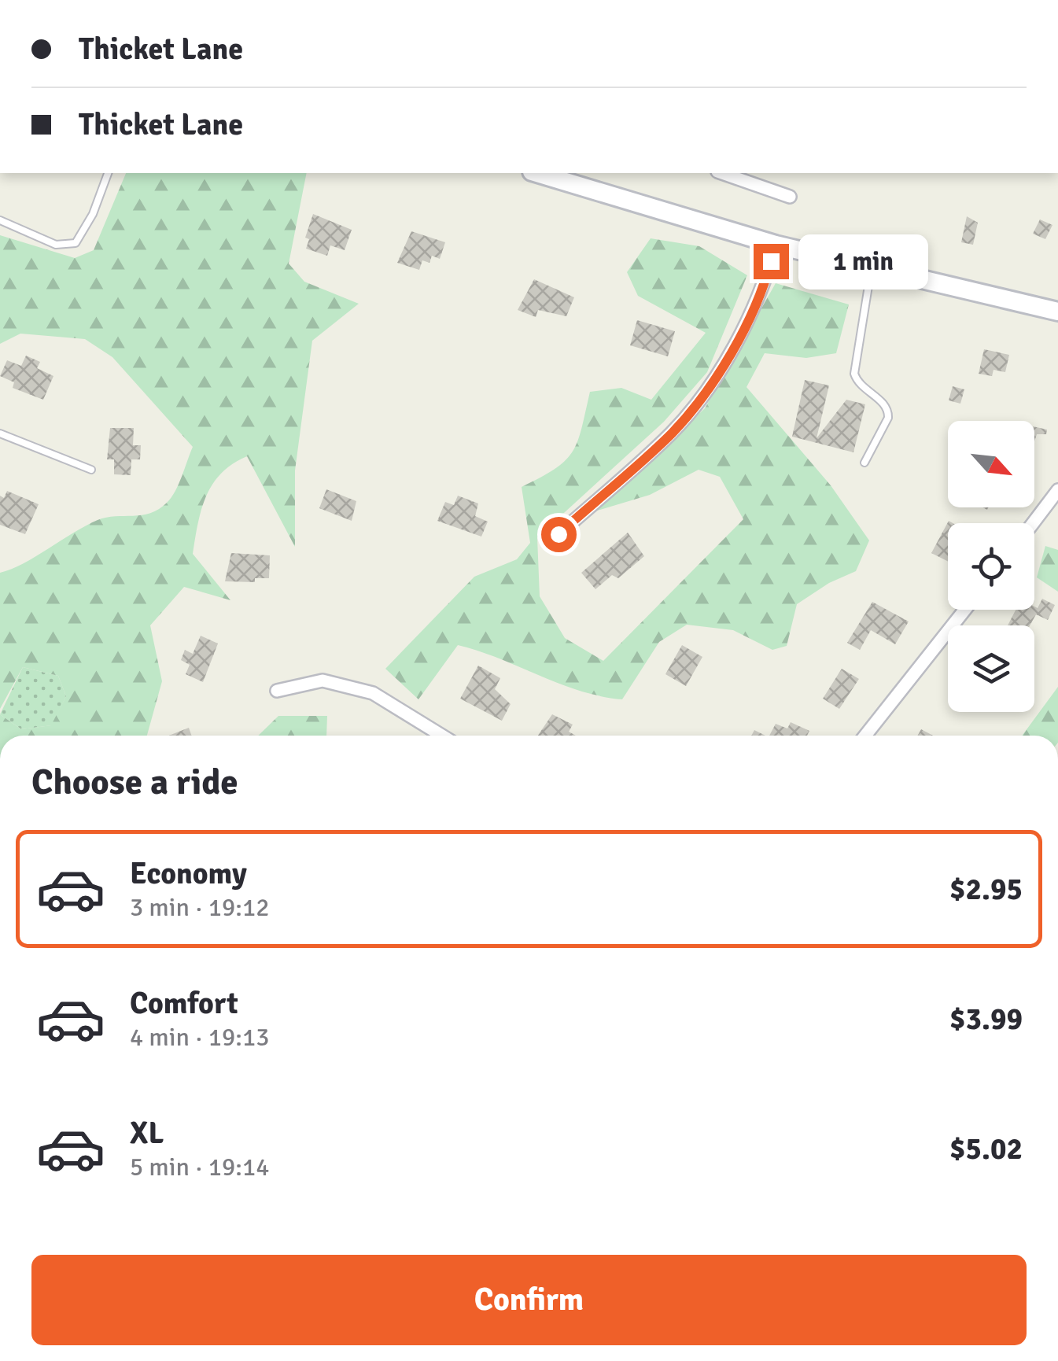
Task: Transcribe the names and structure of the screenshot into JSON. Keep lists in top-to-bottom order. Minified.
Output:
{"north":"bottom right","page":{"banner":["Thicket Lane","Thicket Lane"],"bubble":"1 min","heading":"Choose a ride","list":[{"name":"Economy","note":"3 min · 19:12","value":"$2.95"},{"name":"Comfort","note":"4 min · 19:13","value":"$3.99"},{"name":"XL","note":"5 min · 19:14","value":"$5.02"}],"buttons":"Confirm"}}
